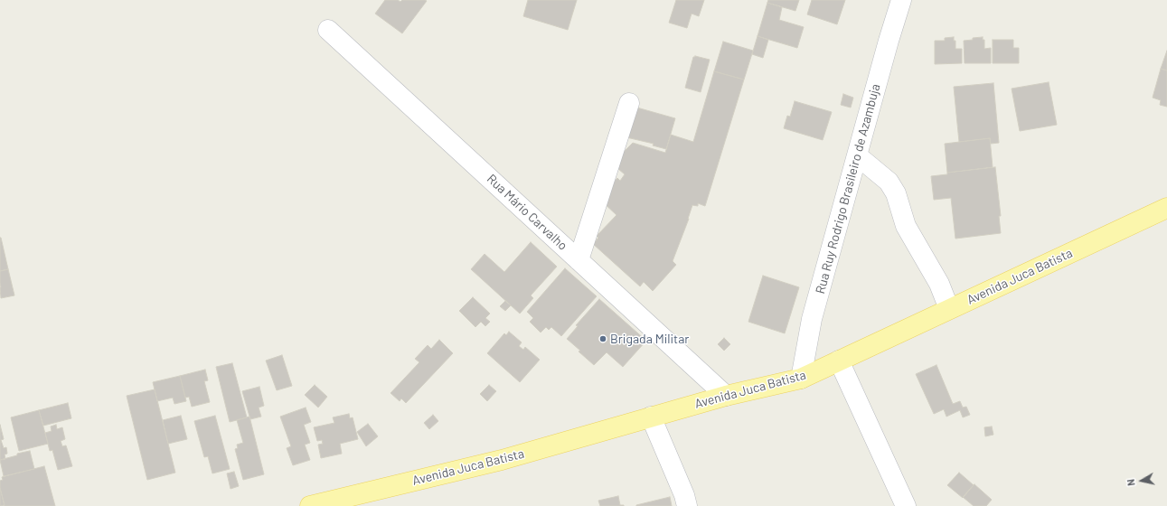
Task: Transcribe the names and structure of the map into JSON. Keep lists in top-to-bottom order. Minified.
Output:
{"streets":{"main road":["Avenida Juca Batista"],"street":["Rua Ruy Rodrigo Brasileiro de Azambuja","Rua Mário Carvalho"]},"crossings":[["Rua Ruy Rodrigo Brasileiro de Azambuja","Avenida Juca Batista"],["Rua Mário Carvalho","Avenida Juca Batista"]],"places":["Brigada Militar"],"north":"left"}
